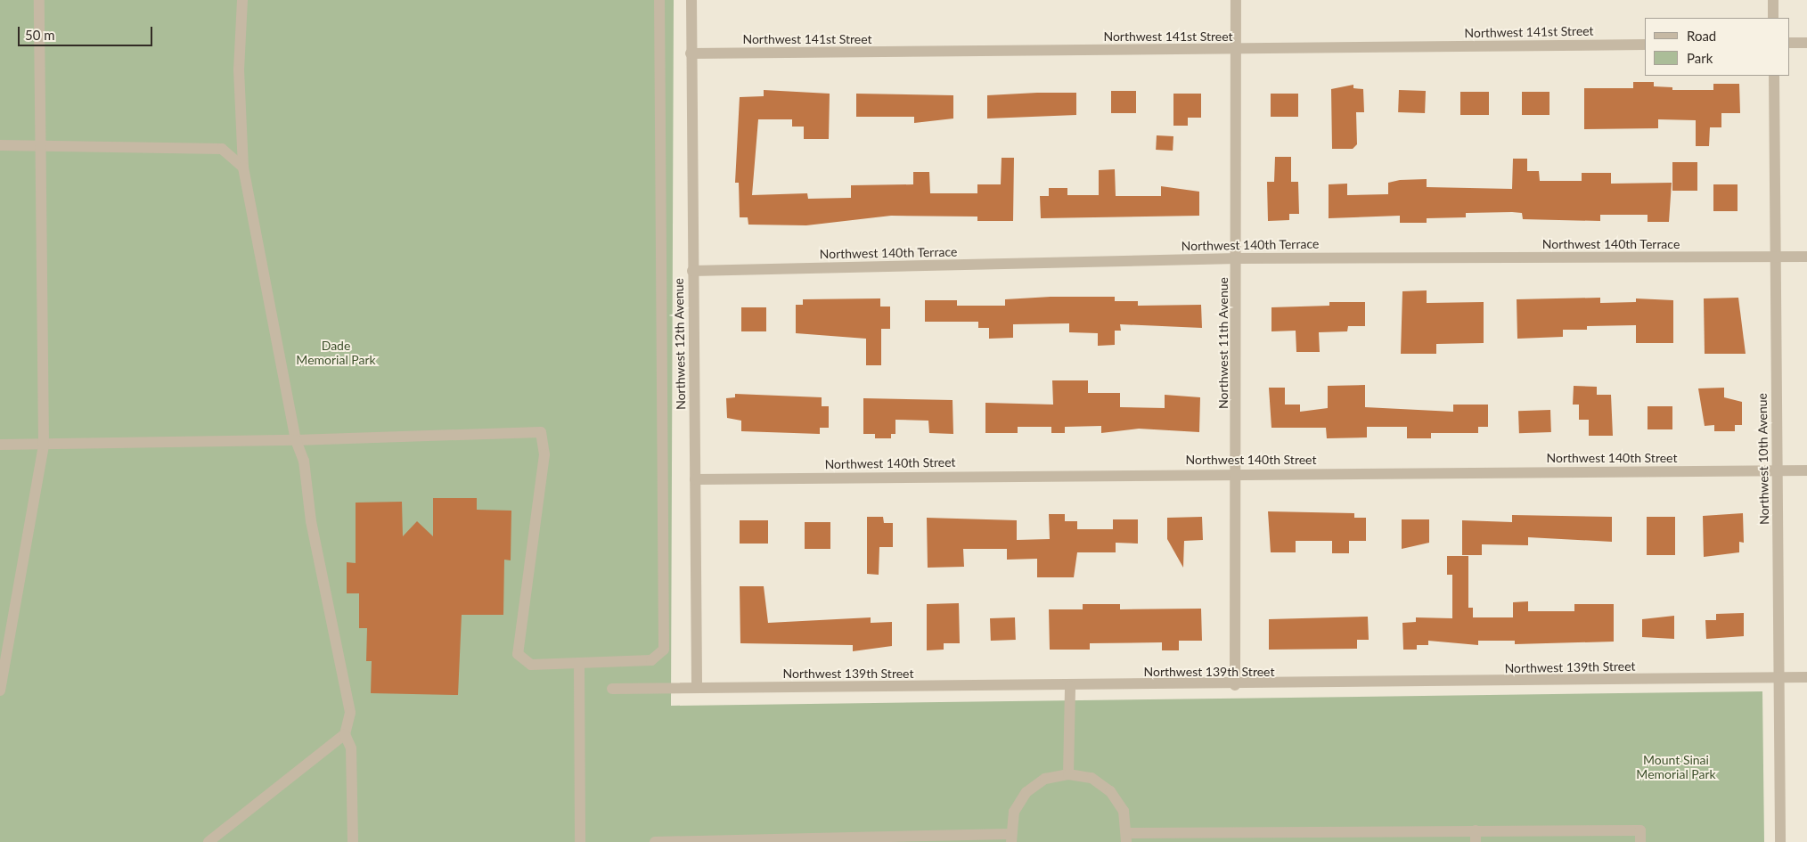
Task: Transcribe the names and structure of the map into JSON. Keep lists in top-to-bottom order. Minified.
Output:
{"streets":{"street":["Northwest 141st Street","Northwest 140th Terrace","Northwest 11th Avenue","Northwest 12th Avenue","Northwest 140th Street","Northwest 10th Avenue","Northwest 139th Street"]},"crossings":[["Northwest 141st Street","Northwest 11th Avenue"],["Northwest 141st Street","Northwest 12th Avenue"],["Northwest 140th Terrace","Northwest 11th Avenue"],["Northwest 140th Terrace","Northwest 12th Avenue"],["Northwest 140th Terrace","Northwest 10th Avenue"],["Northwest 11th Avenue","Northwest 140th Street"],["Northwest 11th Avenue","Northwest 139th Street"],["Northwest 12th Avenue","Northwest 140th Street"],["Northwest 12th Avenue","Northwest 139th Street"],["Northwest 140th Street","Northwest 10th Avenue"],["Northwest 10th Avenue","Northwest 139th Street"]],"parks":["Dade Memorial Park","Mount Sinai Memorial Park"],"legend":["Road","Park"],"scale_bar":"50 m"}
